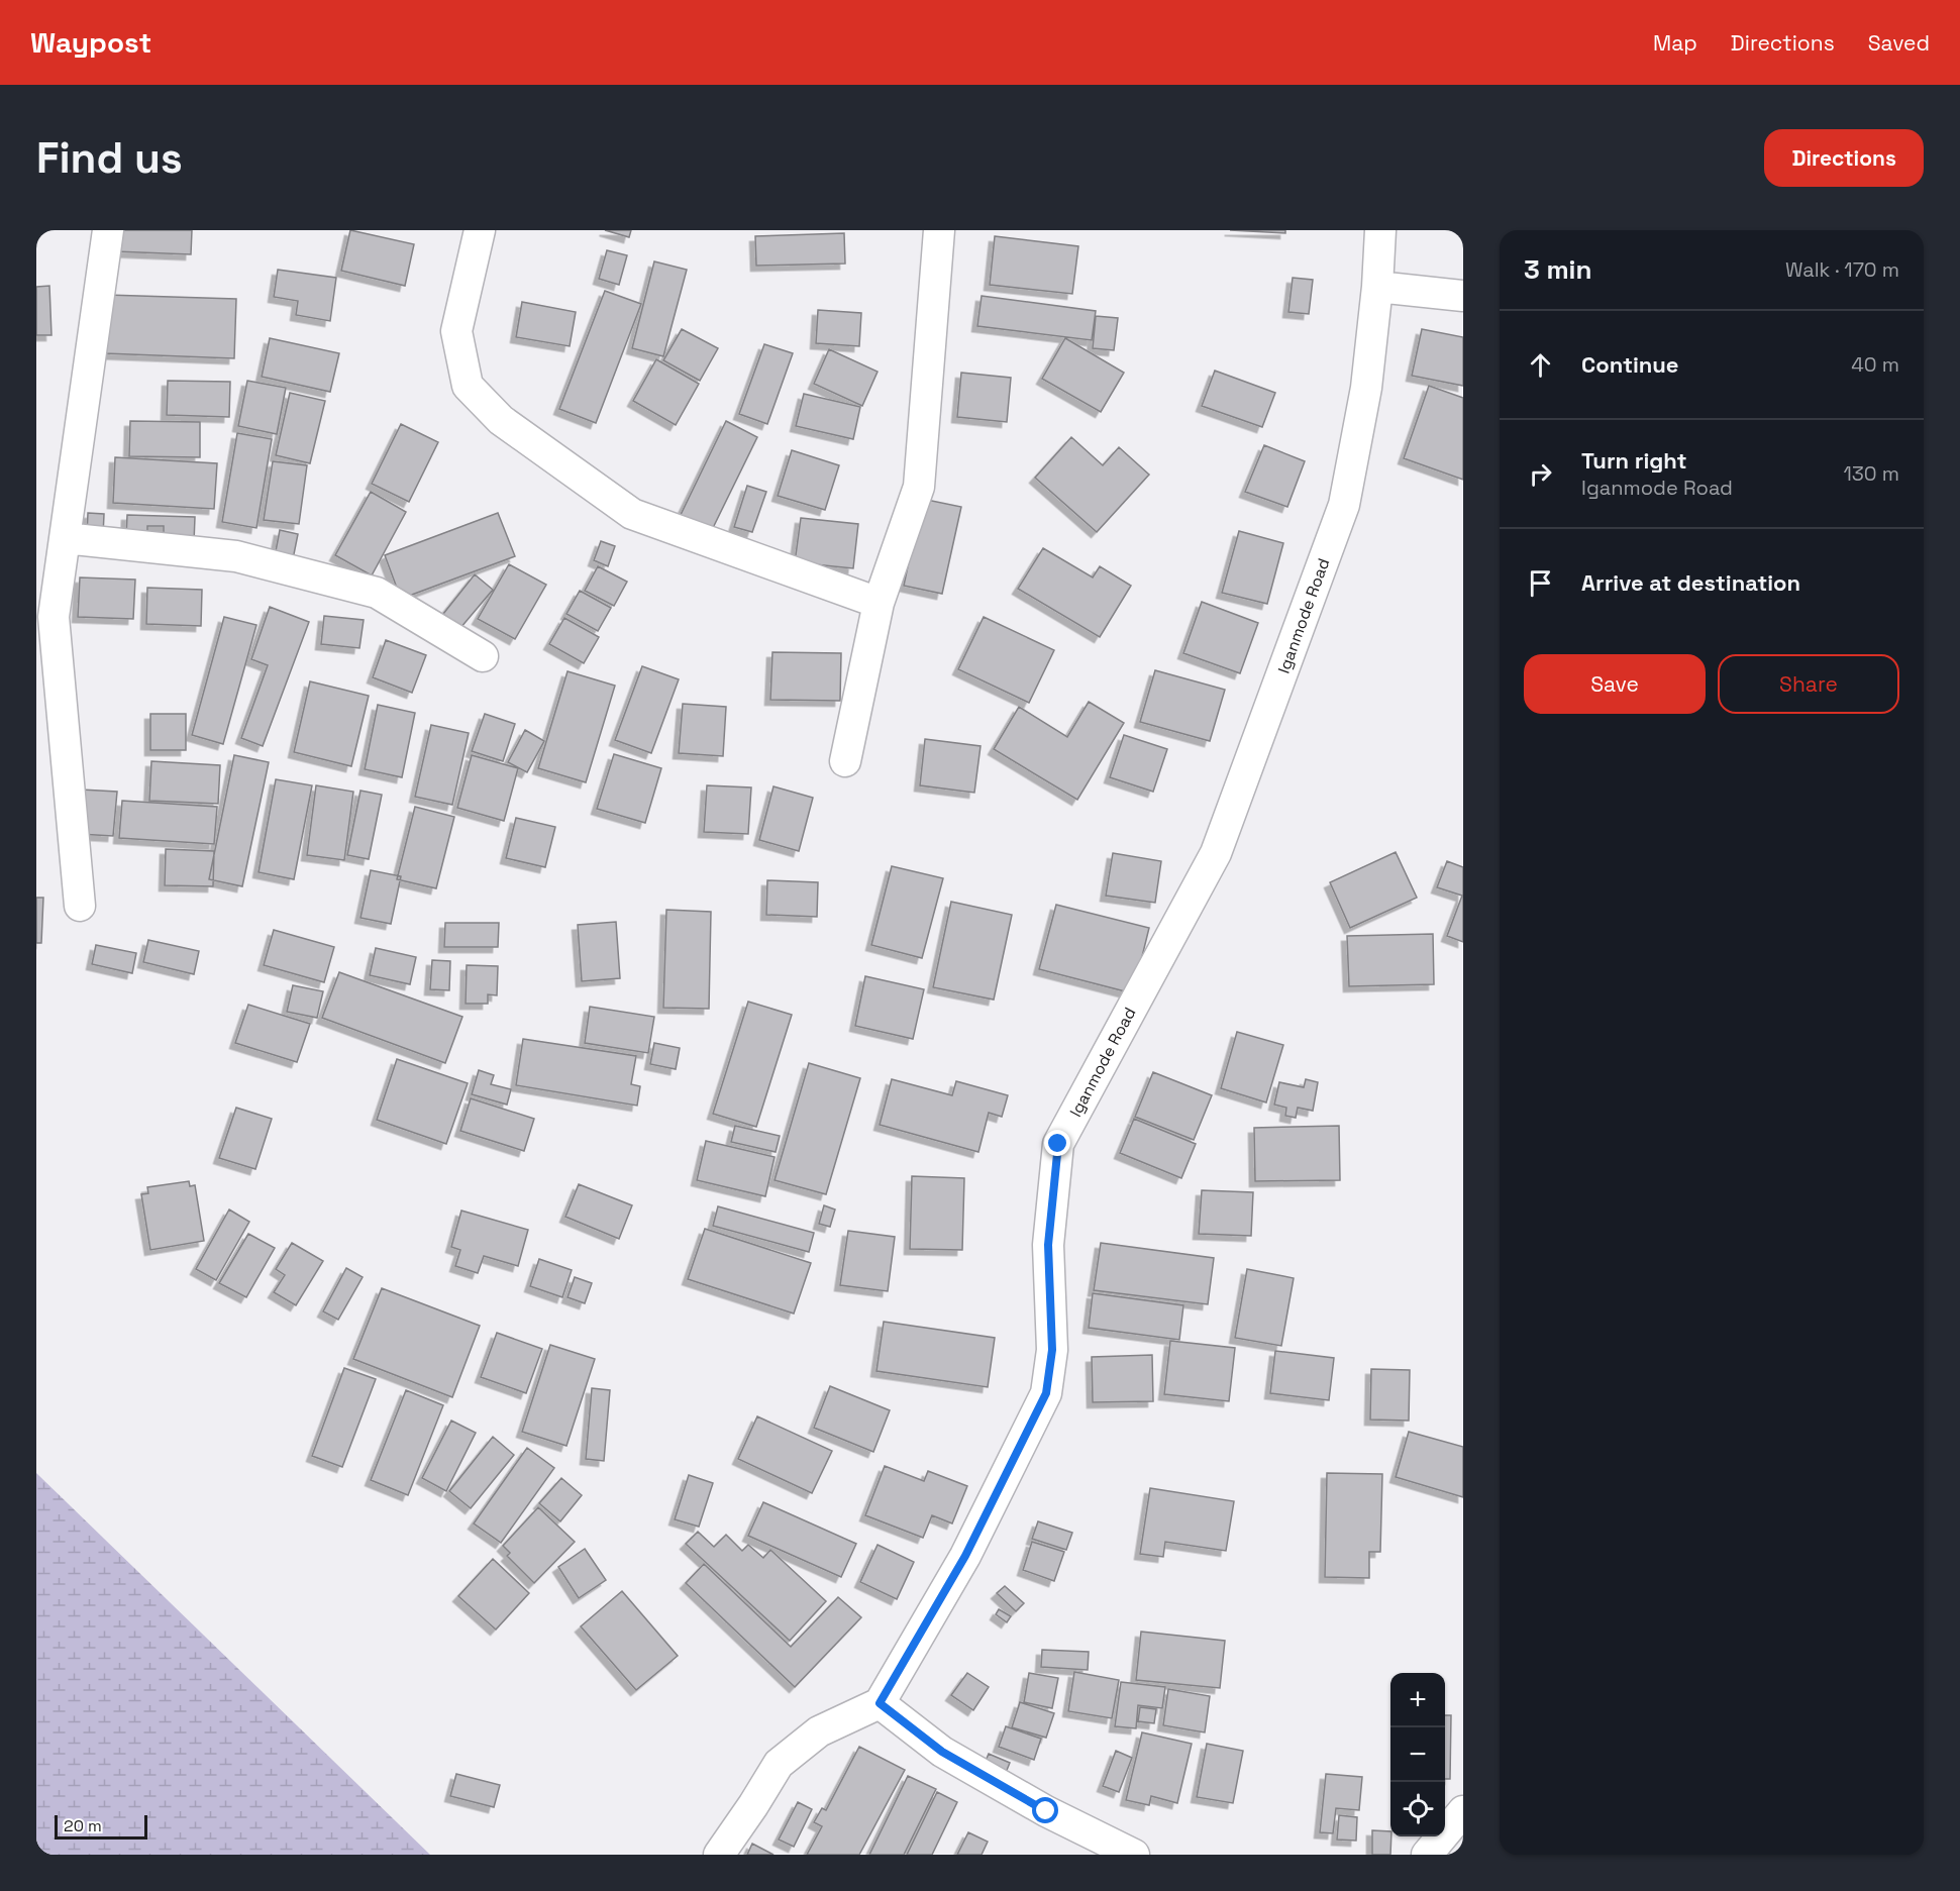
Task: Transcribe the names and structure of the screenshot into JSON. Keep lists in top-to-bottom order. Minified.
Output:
{"streets":{"street":["Iganmode Road"]},"scale_bar":"20 m","page":{"header":"Waypost","nav":["Map","Directions","Saved"],"buttons":["Directions",["Save","Share"]],"title":"Find us","heading":["3 min","Walk · 170 m"],"list":[["Continue","40 m"],["Turn right","Iganmode Road","130 m"],"Arrive at destination"],"map_buttons":["+","−"],"scale":"20 m"}}
